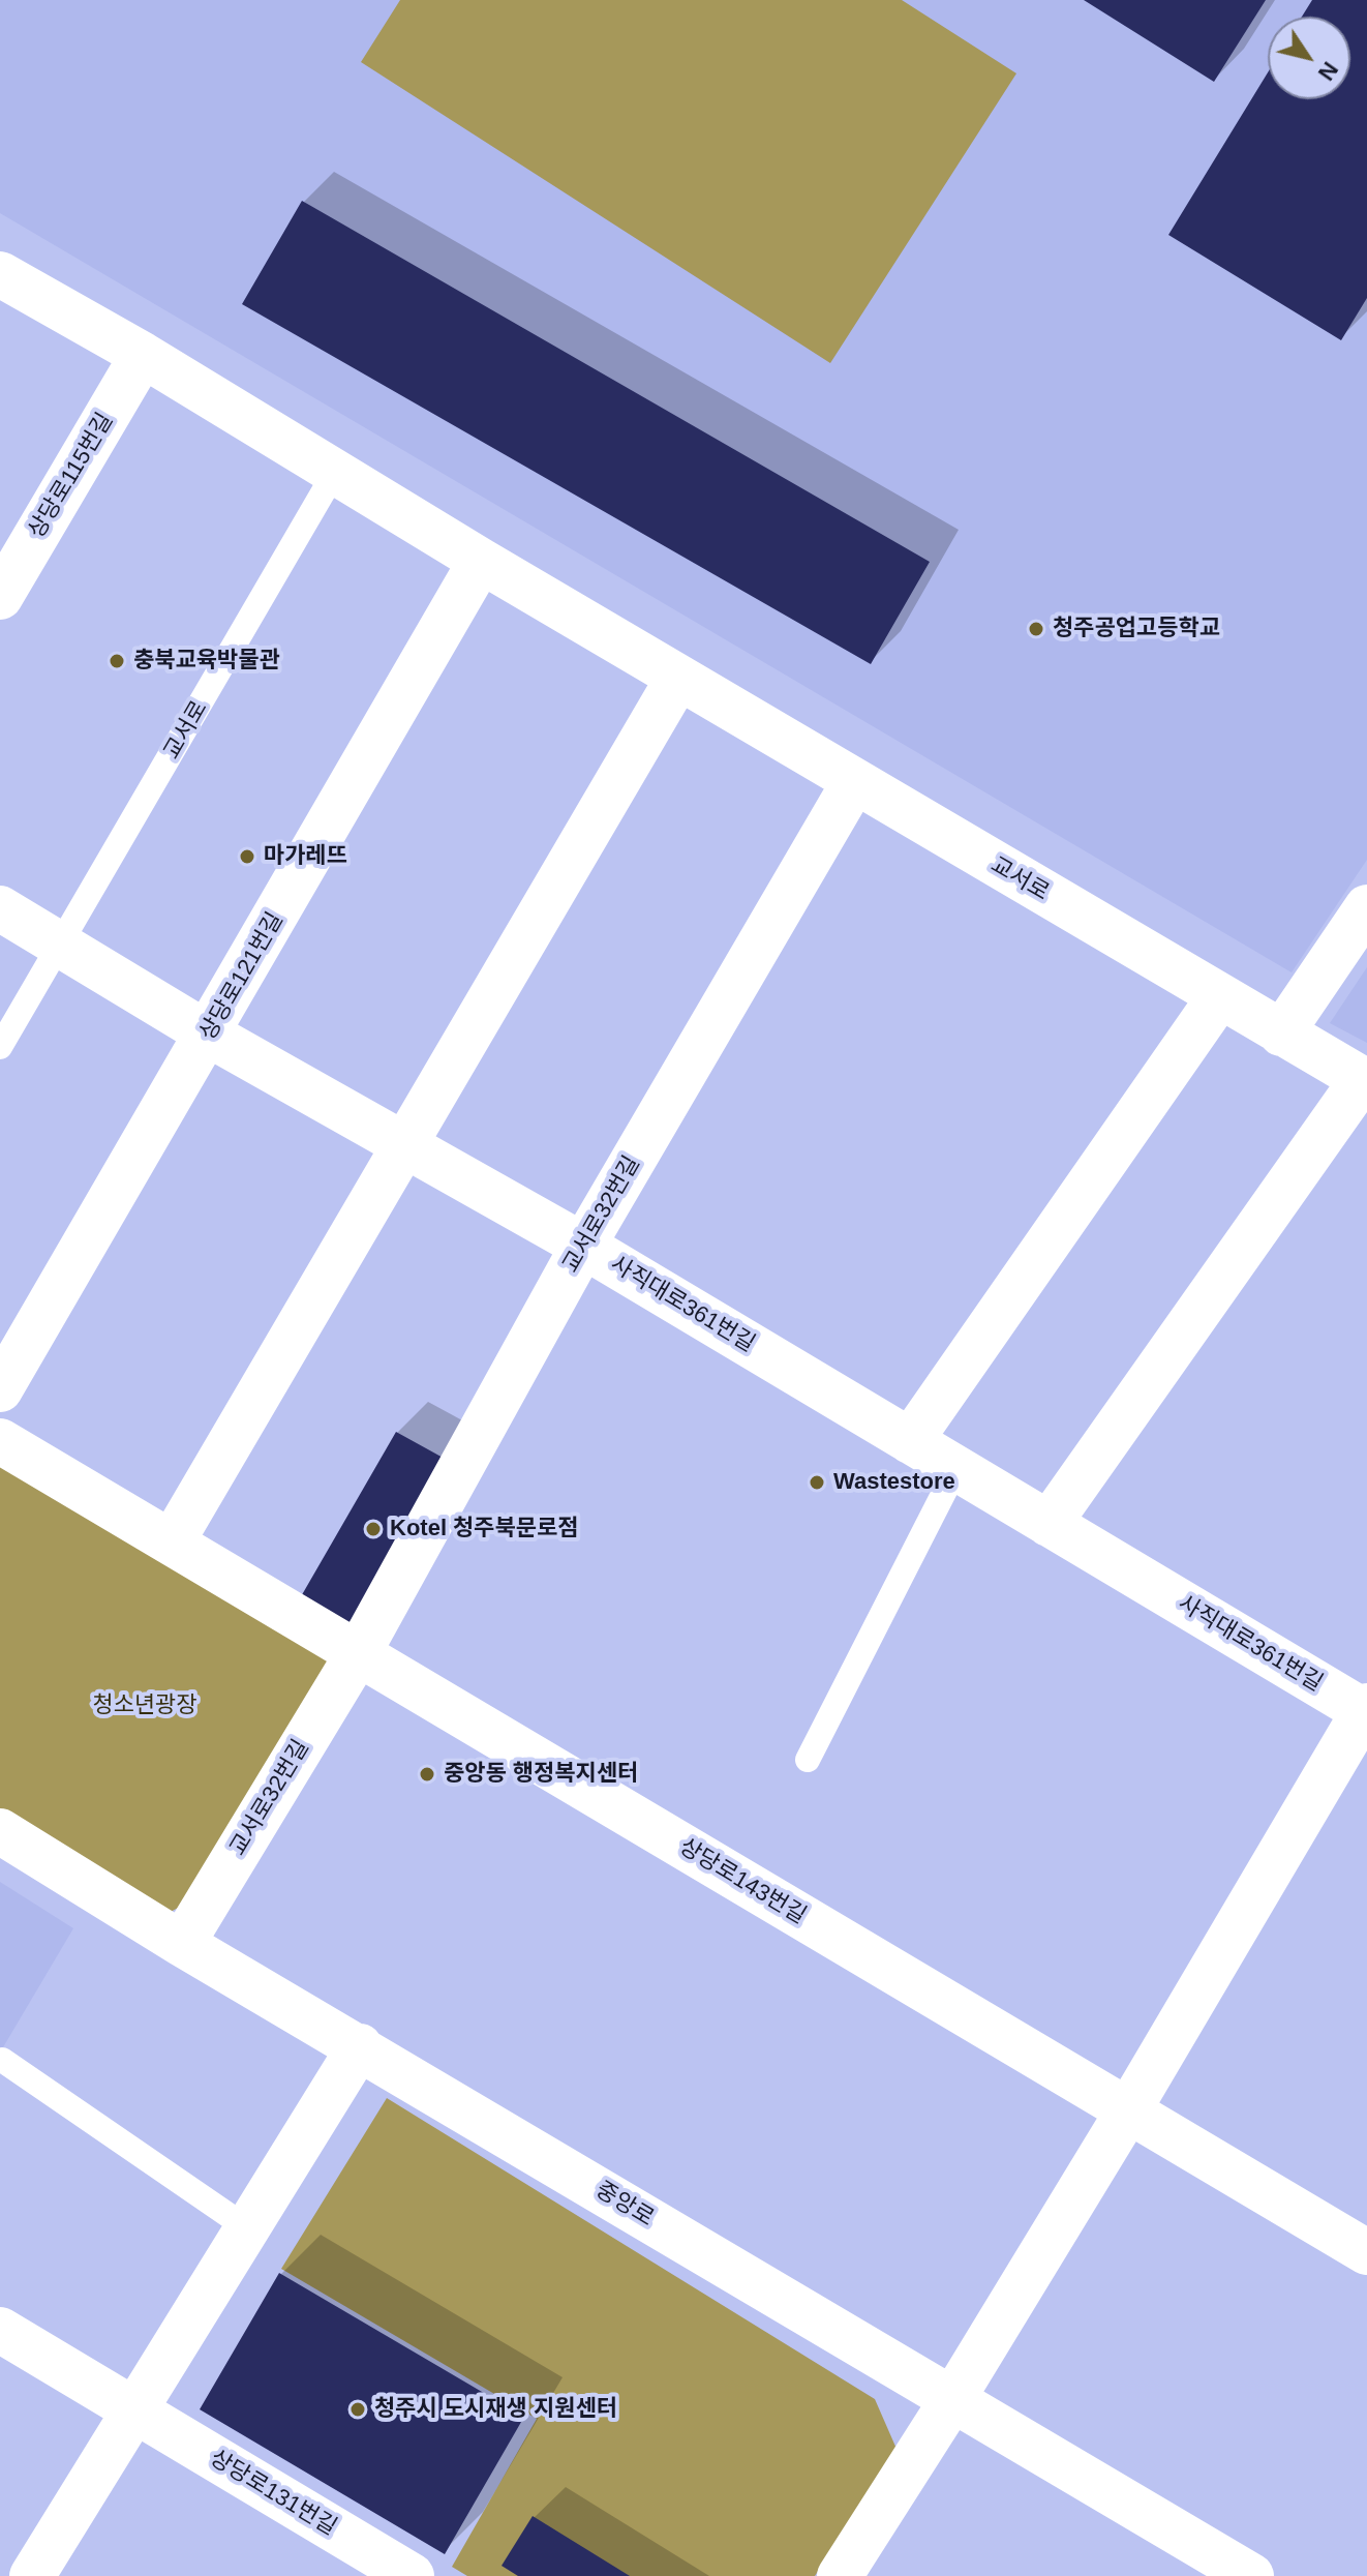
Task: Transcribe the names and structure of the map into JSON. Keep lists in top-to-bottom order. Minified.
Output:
{"streets":{"street":["상당로115번길","교서로","상당로121번길","교서로32번길","사직대로361번길","상당로143번길","중앙로","상당로131번길"]},"crossings":[["상당로115번길","교서로"],["교서로","상당로121번길"],["교서로","교서로32번길"],["교서로","사직대로361번길"],["상당로121번길","사직대로361번길"],["교서로32번길","사직대로361번길"],["교서로32번길","상당로143번길"],["교서로32번길","중앙로"]],"parks":["청소년광장"],"places":["청주공업고등학교","충북교육박물관","마가레뜨","Wastestore","Kotel 청주북문로점","중앙동 행정복지센터","청주시 도시재생 지원센터"],"north":"bottom right"}
